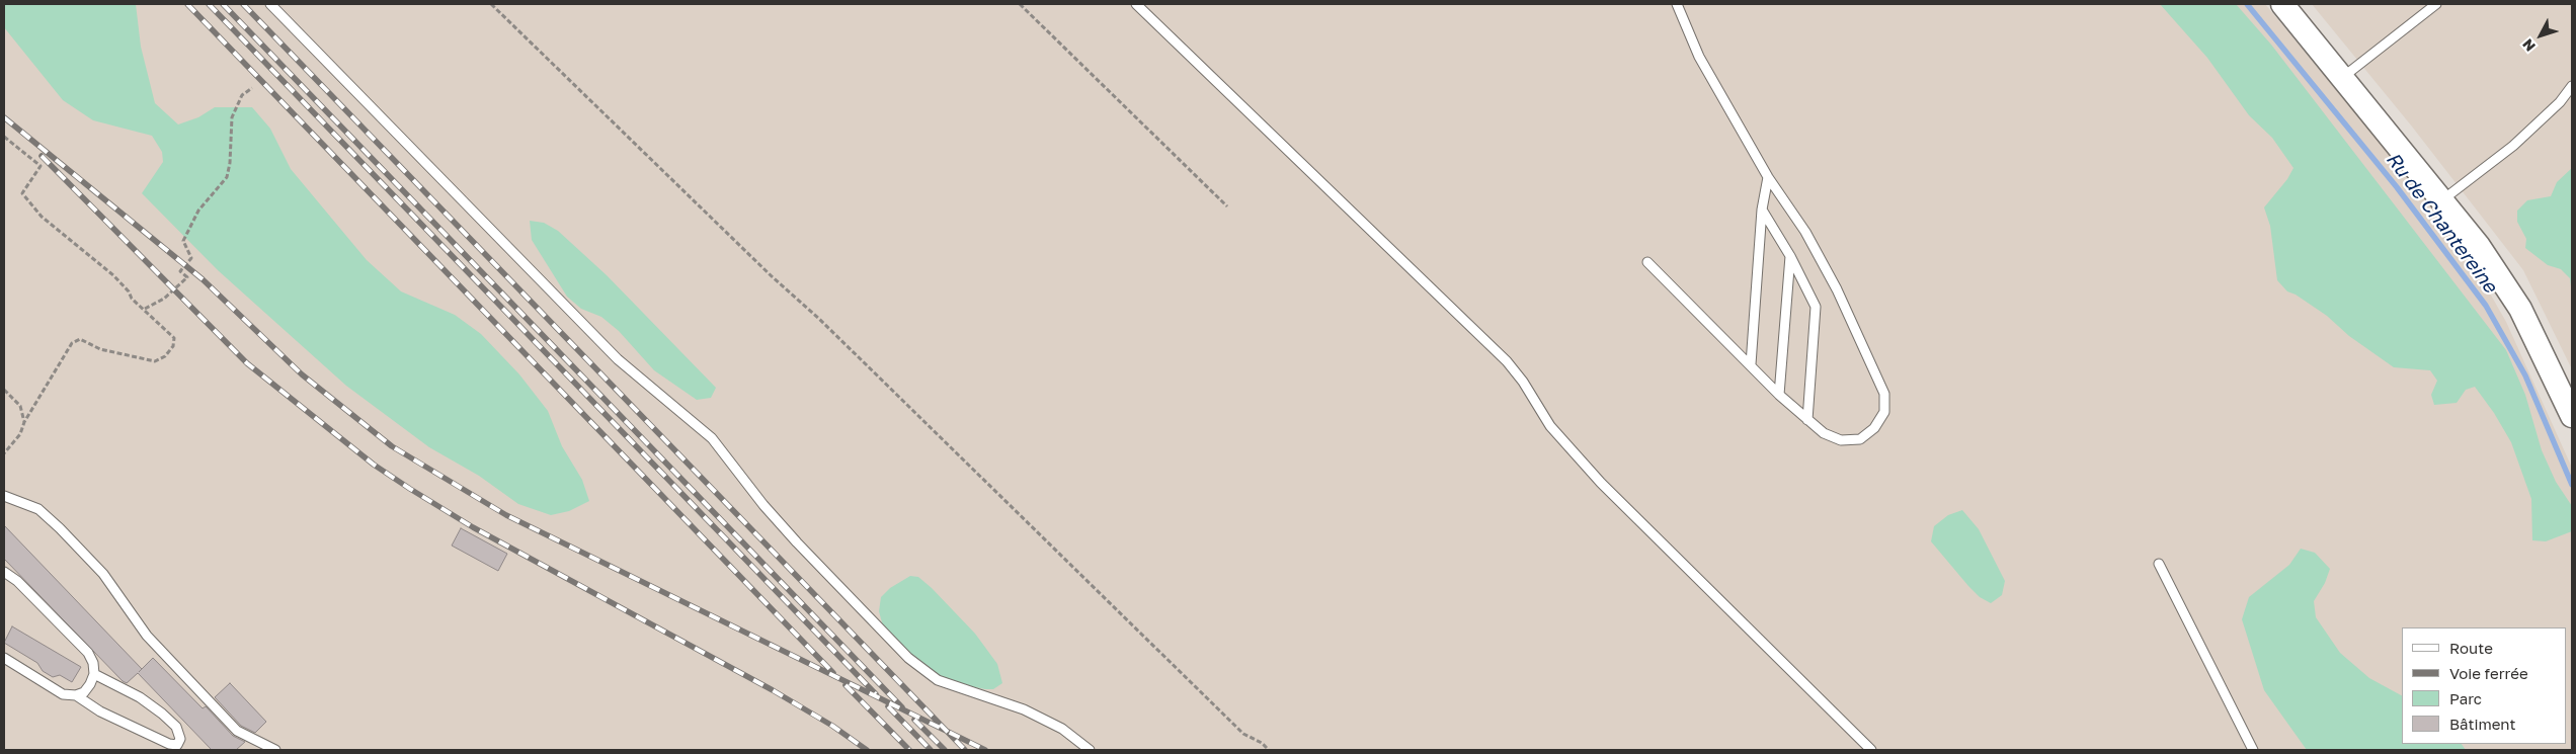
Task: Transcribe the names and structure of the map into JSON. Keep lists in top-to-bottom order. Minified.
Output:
{"water":["Ru de Chantereine"],"legend":["Route","Voie ferrée","Parc","Bâtiment"],"north":"bottom left"}
